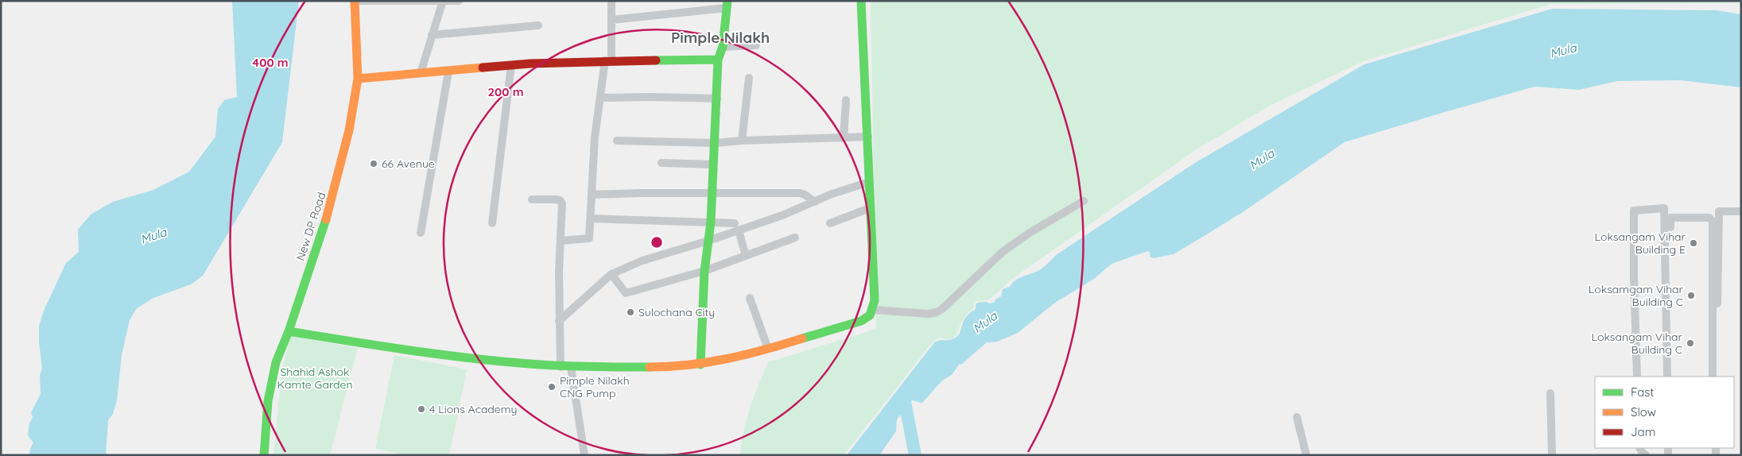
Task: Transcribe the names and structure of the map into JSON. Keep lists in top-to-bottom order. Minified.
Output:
{"streets":{"street":["New DP Road"]},"districts":["Pimple Nilakh"],"water":["Mula"],"parks":["Shahid Ashok Kamte Garden"],"places":["66 Avenue","Loksangam Vihar Building E","Loksamgam Vihar Building C","Sulochana City","Loksangam Vihar Building C","Pimple Nilakh CNG Pump","4 Lions Academy"],"legend":["Fast","Slow","Jam"],"rings":["400 m","200 m"]}
